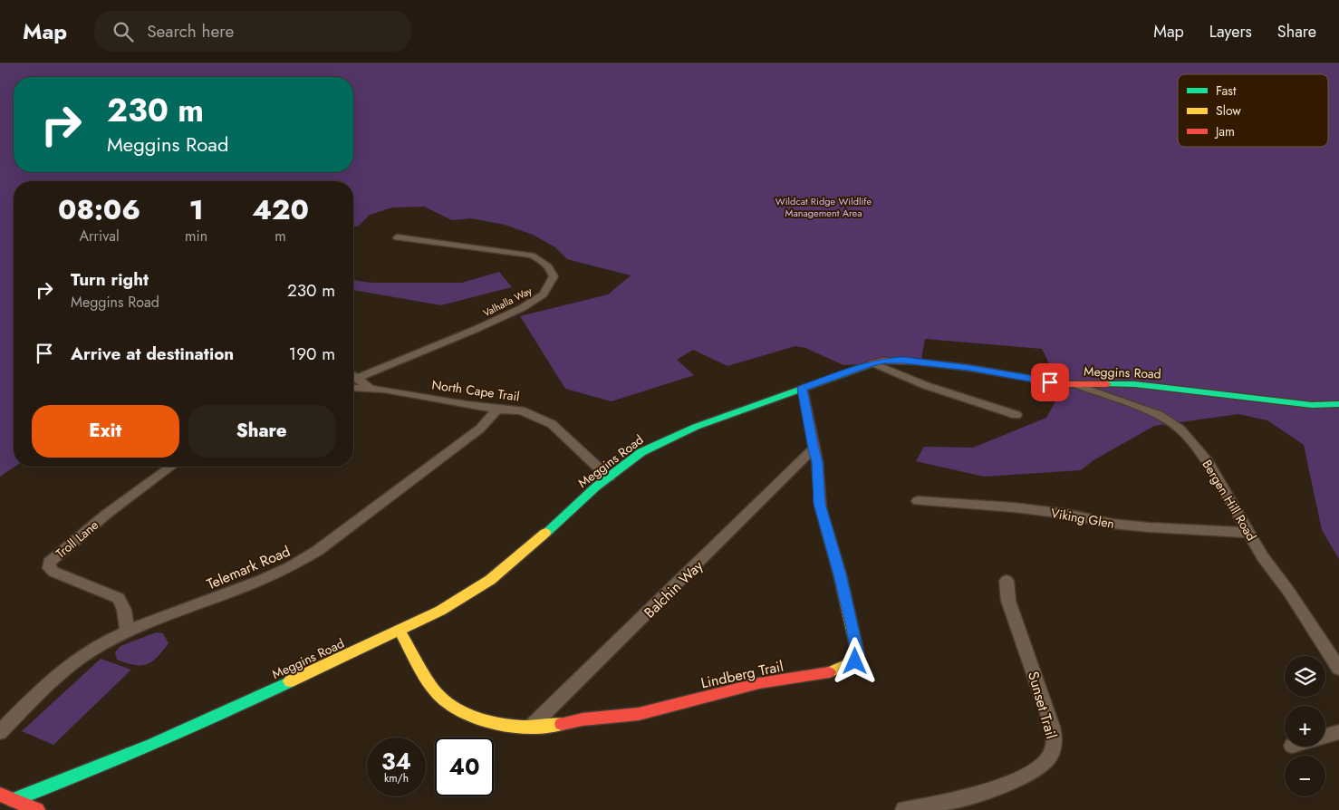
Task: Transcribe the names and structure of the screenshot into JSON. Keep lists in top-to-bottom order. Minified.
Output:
{"streets":{"street":["Valhalla Way","Meggins Road","North Cape Trail","Bergen Hill Road","Viking Glen","Troll Lane","Telemark Road","Balchin Way","Lindberg Trail","Sunset Trail"]},"crossings":[["Meggins Road","North Cape Trail"],["Meggins Road","Bergen Hill Road"],["Meggins Road","Lindberg Trail"],["North Cape Trail","Telemark Road"],["Bergen Hill Road","Viking Glen"],["Troll Lane","Telemark Road"],["Balchin Way","Lindberg Trail"]],"parks":["Wildcat Ridge Wildlife Management Area"],"legend":["Fast","Slow","Jam"],"page":{"header":"Map","search":"Search here","nav":["Map","Layers","Share"],"turn":["230 m","Meggins Road"],"eta":["08:06","Arrival","1","min","420","m"],"list":[{"name":"Turn right","note":"Meggins Road","value":"230 m"},{"name":"Arrive at destination","value":"190 m"}],"buttons":["Exit","Share"],"map_buttons":["+","−"],"speed":"34 km/h","limit":"40"}}
